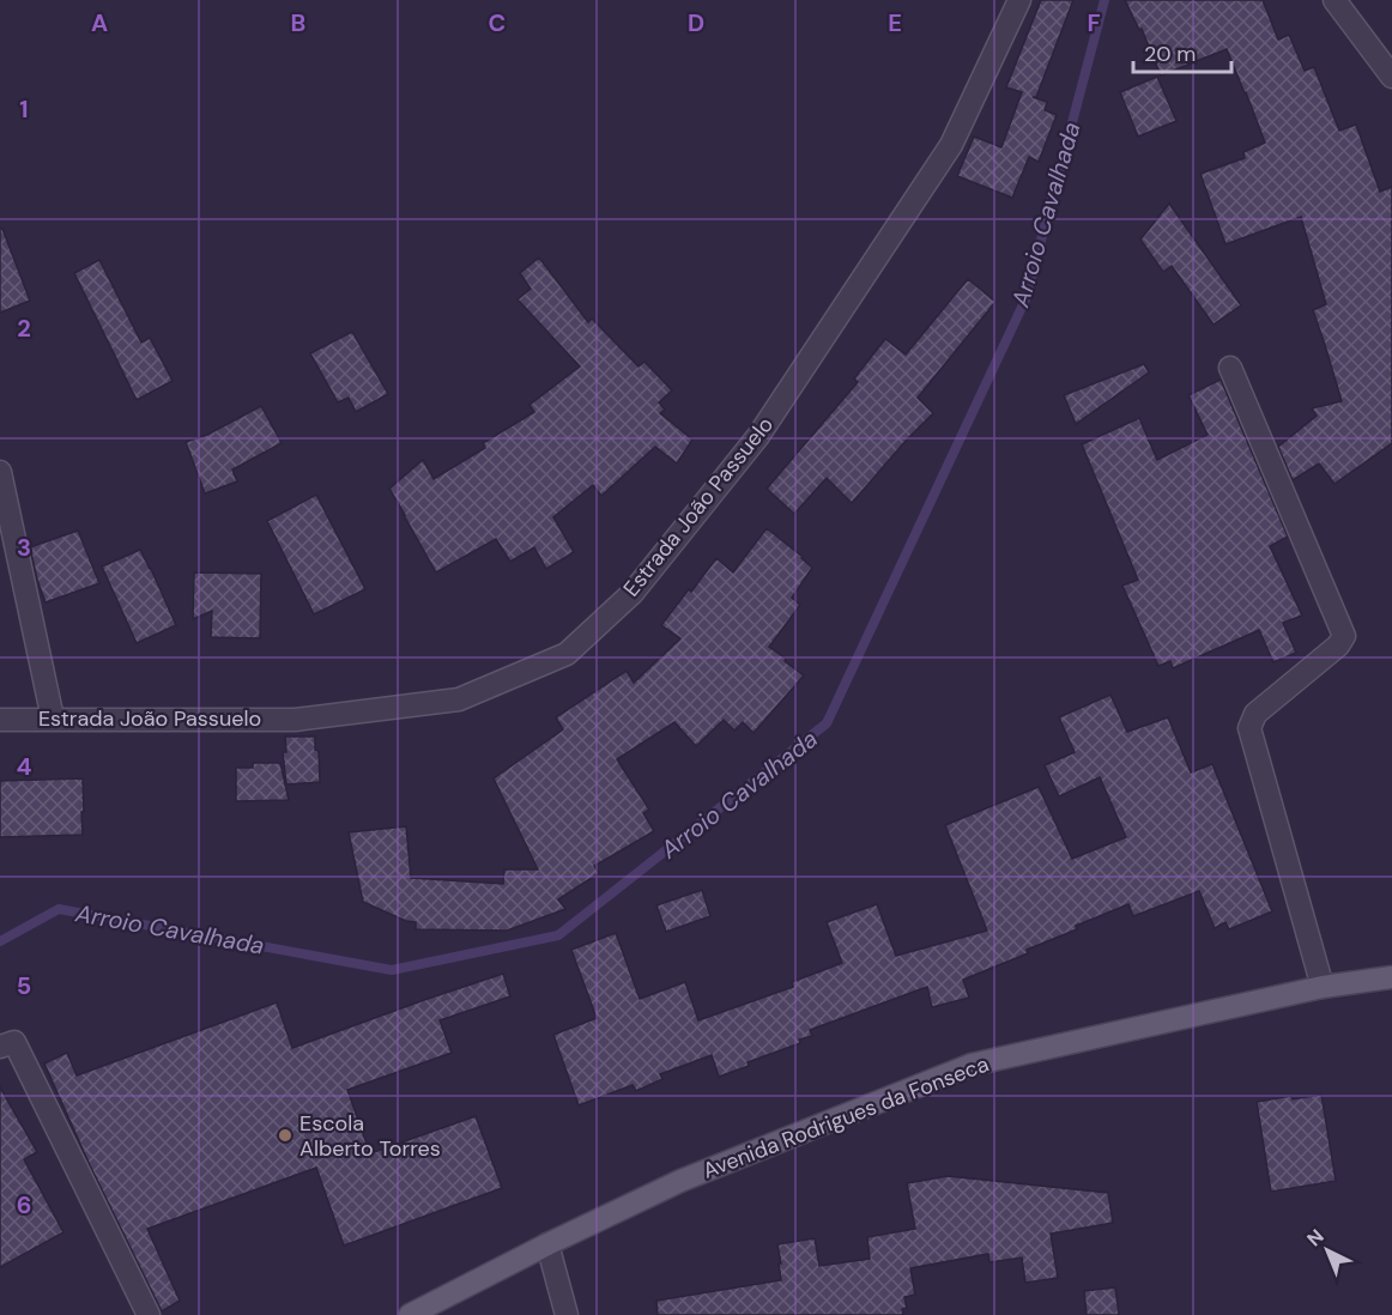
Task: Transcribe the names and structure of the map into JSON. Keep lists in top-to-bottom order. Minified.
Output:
{"streets":{"main road":["Avenida Rodrigues da Fonseca"],"street":["Estrada João Passuelo"]},"water":["Arroio Cavalhada"],"places":["Escola Alberto Torres"],"scale_bar":"20 m","north":"top left","grid":{"columns":["A","B","C","D","E","F"],"rows":["1","2","3","4","5","6"]}}
